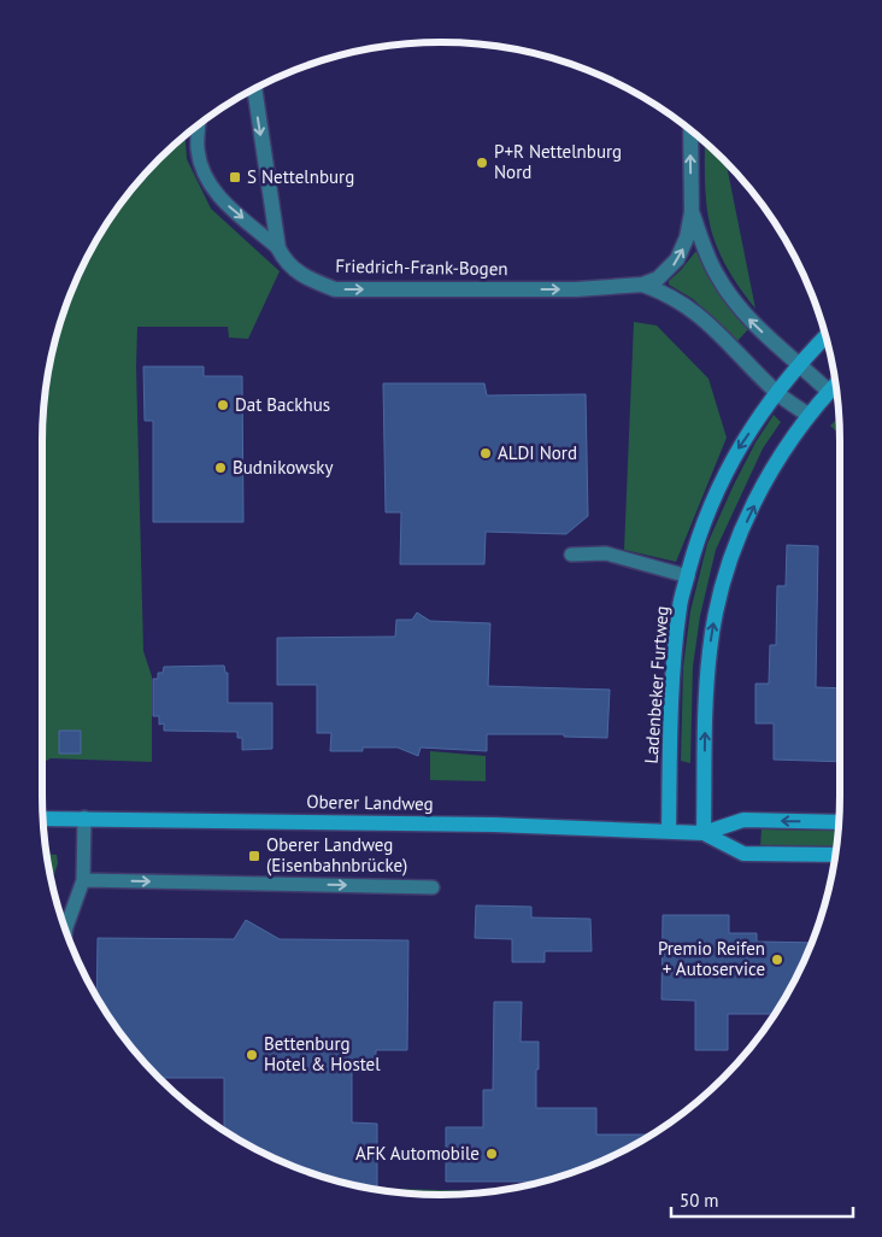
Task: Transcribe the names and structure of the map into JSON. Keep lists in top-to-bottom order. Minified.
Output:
{"streets":{"street":["Friedrich-Frank-Bogen","Ladenbeker Furtweg","Oberer Landweg"]},"crossings":[["Friedrich-Frank-Bogen","Ladenbeker Furtweg"],["Ladenbeker Furtweg","Oberer Landweg"]],"places":{"other":["P+R Nettelnburg Nord","Dat Backhus","ALDI Nord","Budnikowsky","Premio Reifen + Autoservice","Bettenburg Hotel & Hostel","AFK Automobile"],"transit":["S Nettelnburg","Oberer Landweg (Eisenbahnbrücke)"]},"scale_bar":"50 m"}
